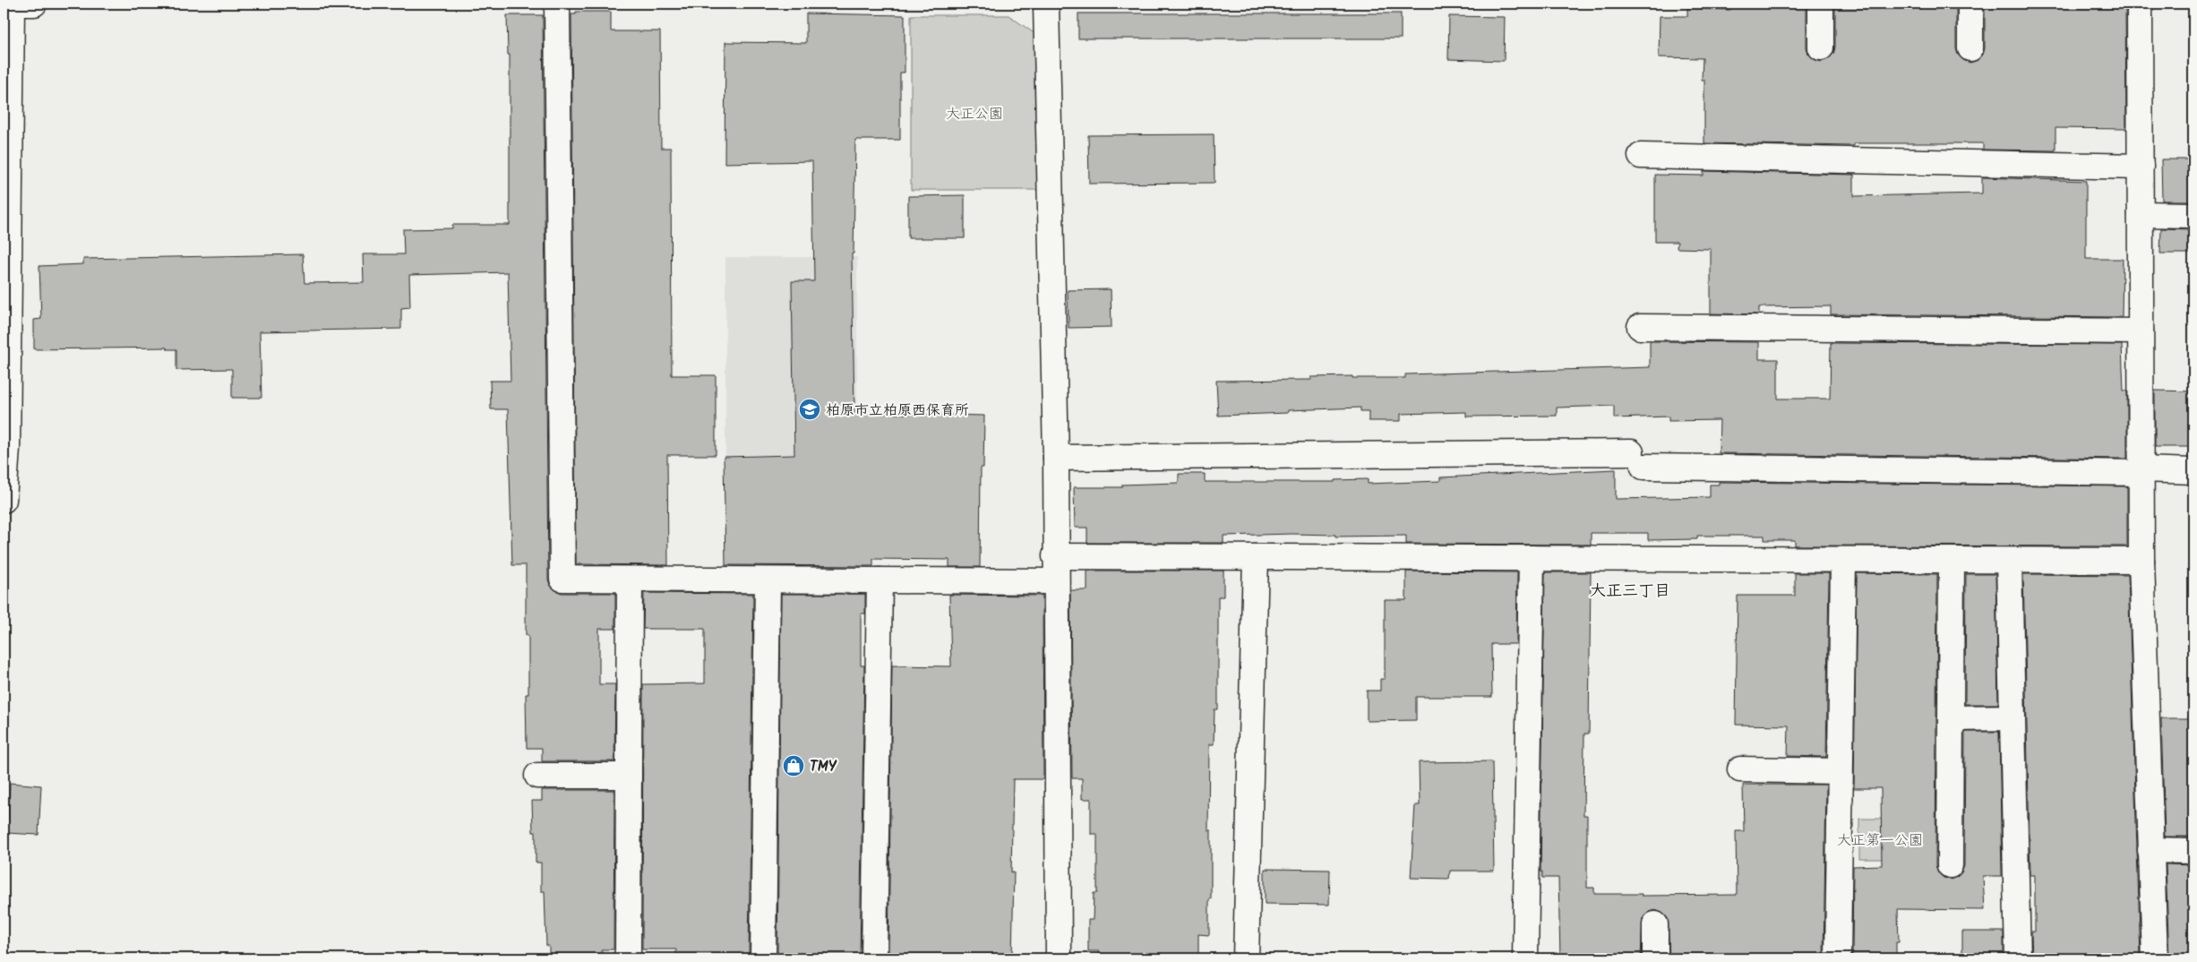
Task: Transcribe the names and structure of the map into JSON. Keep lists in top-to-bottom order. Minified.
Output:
{"districts":["大正三丁目"],"parks":["大正公園","大正第一公園"],"places":{"school or university":["柏原市立柏原西保育所"],"shop":["TMY"]}}
